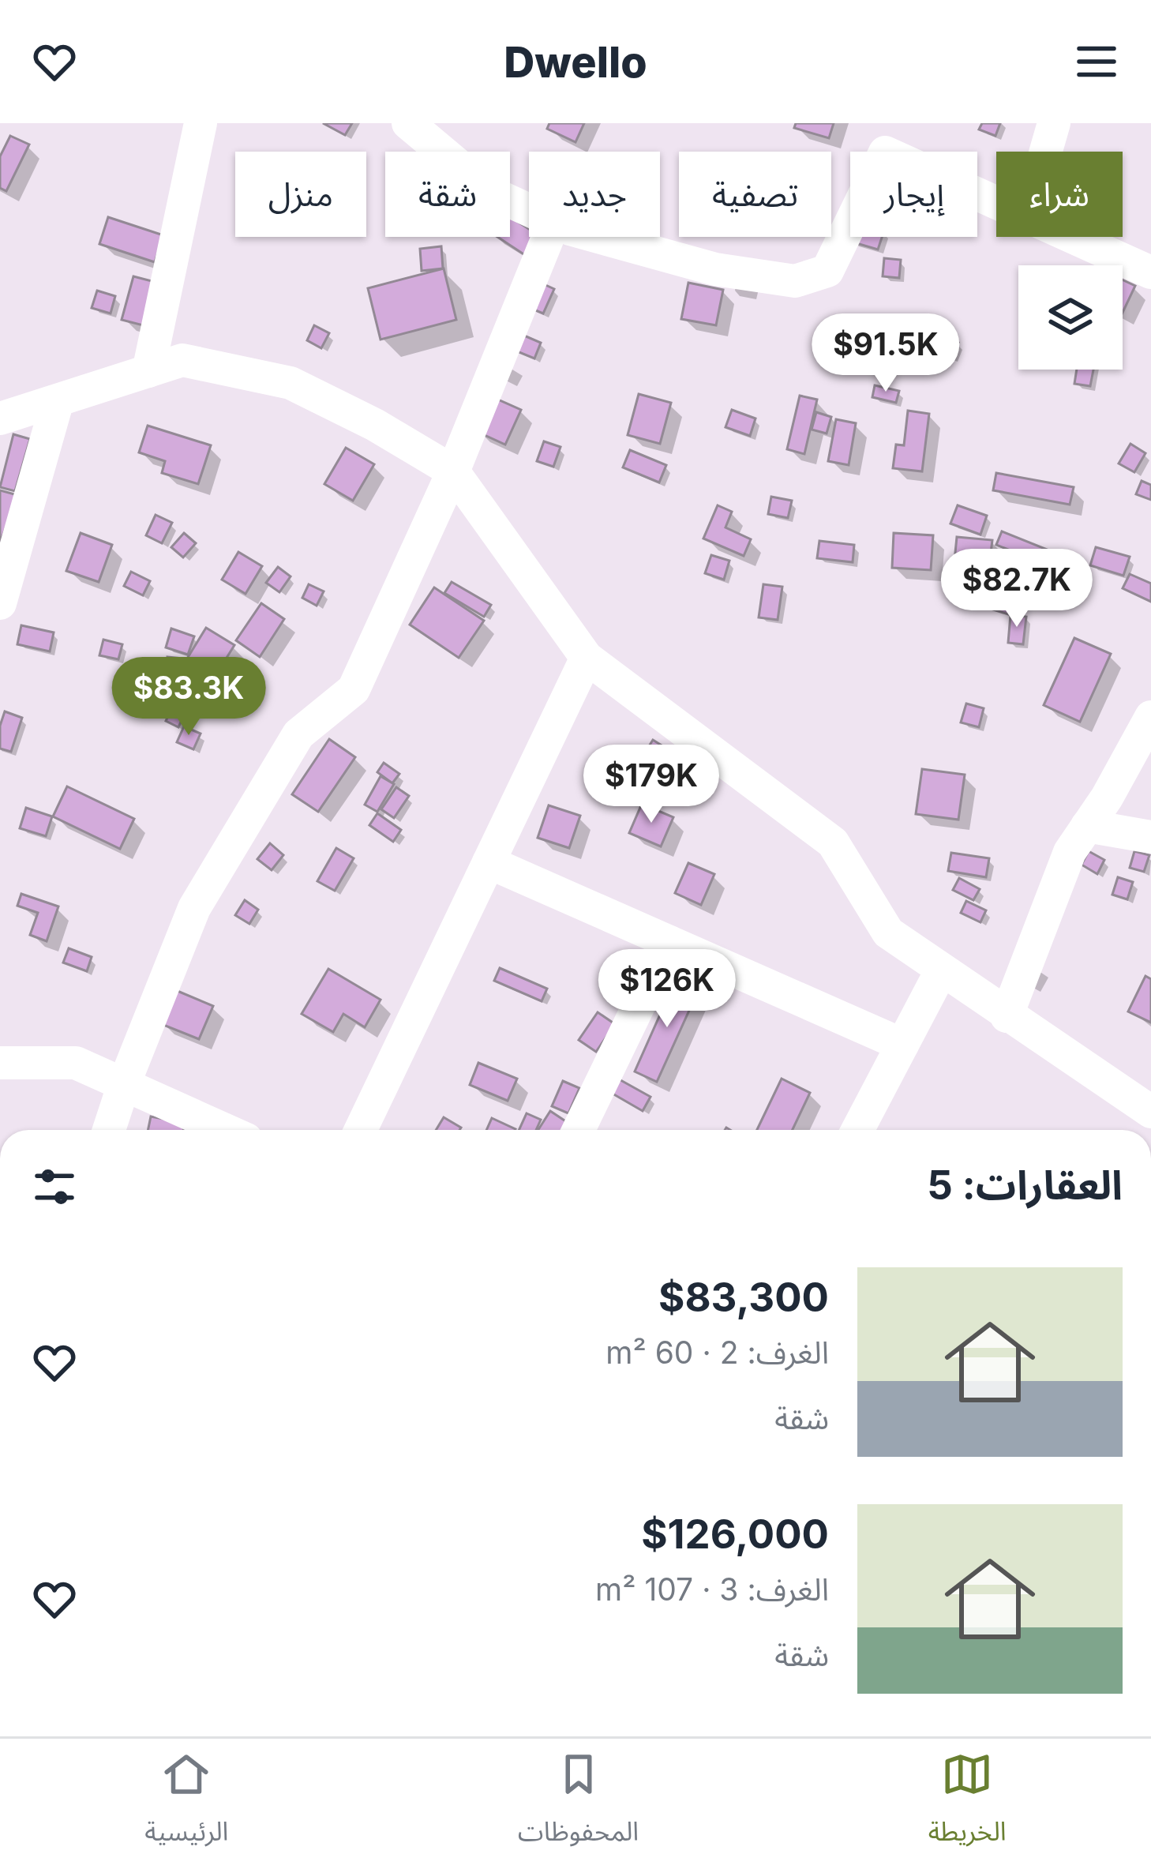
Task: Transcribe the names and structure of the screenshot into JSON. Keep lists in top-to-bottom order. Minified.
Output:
{"page":{"header":"Dwello","chip":["شراء","إيجار","تصفية","جديد","شقة","منزل"],"price":["$91.5K","$82.7K","$83.3K","$179K","$126K"],"heading":"العقارات: 5","list":[{"name":"$83,300","note":"الغرف: 2 · 60 m² · شقة"},{"name":"$126,000","note":"الغرف: 3 · 107 m² · شقة"}],"tabs":["الخريطة","المحفوظات","الرئيسية"]}}
